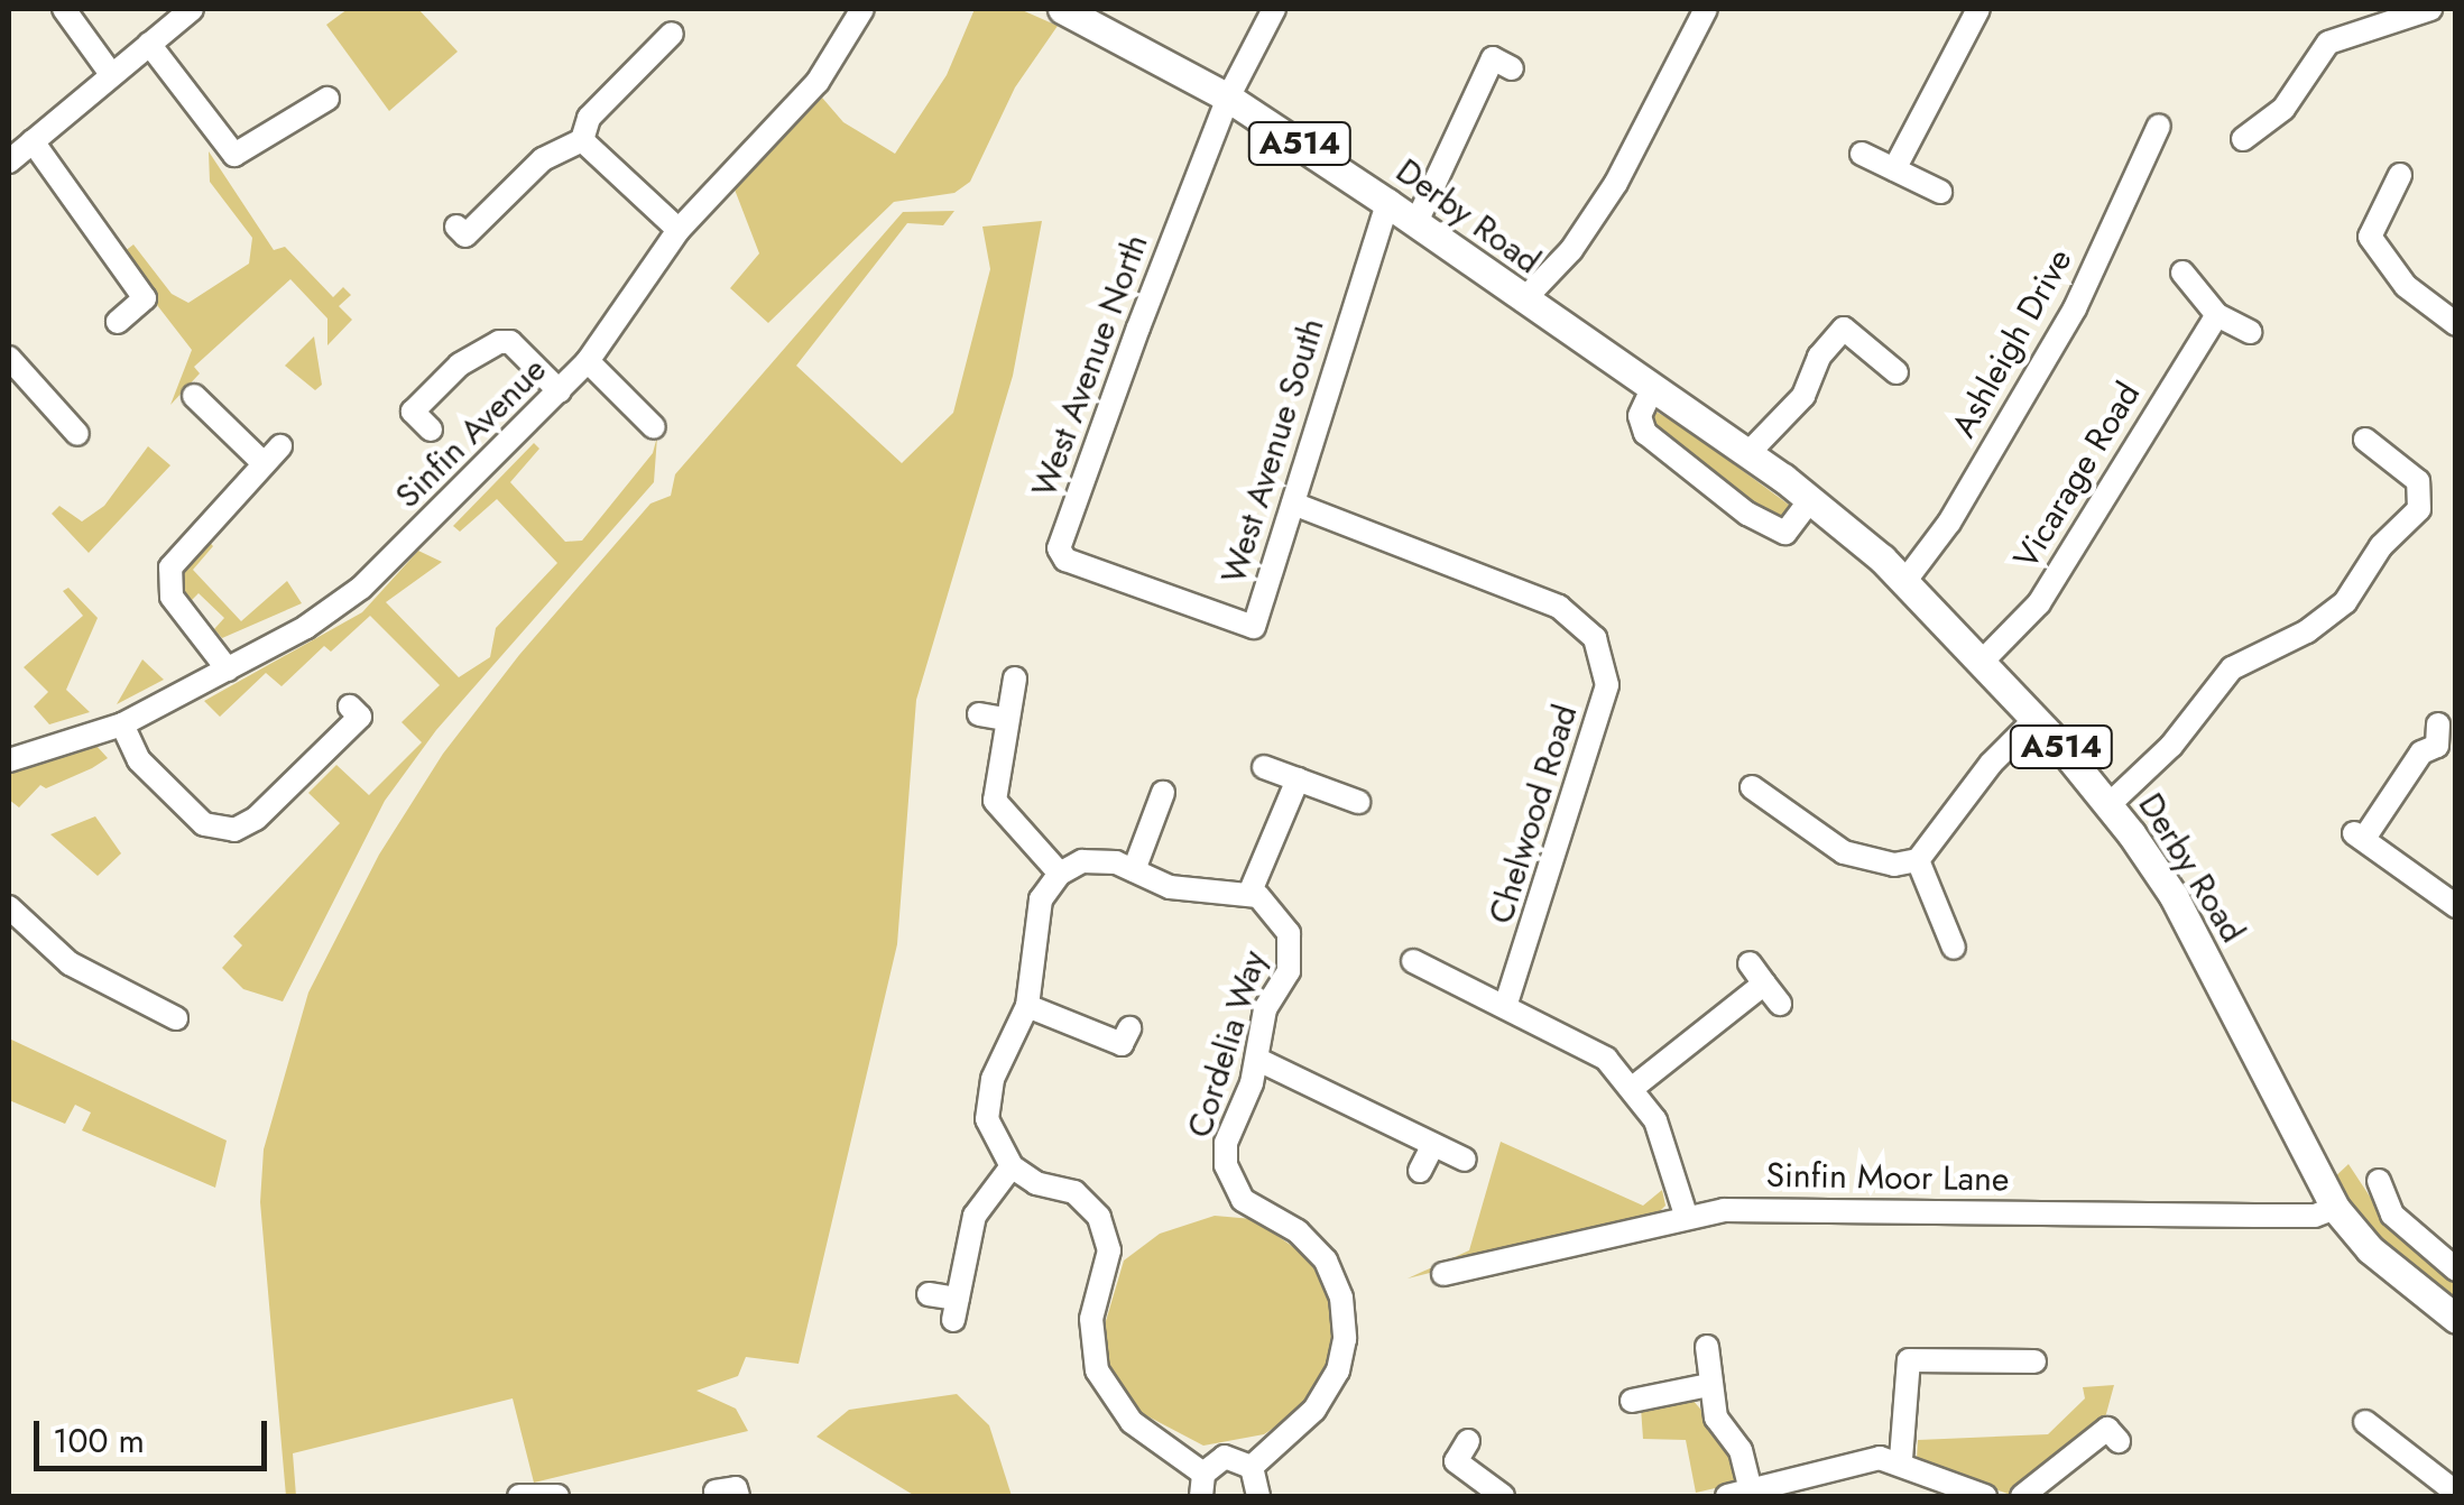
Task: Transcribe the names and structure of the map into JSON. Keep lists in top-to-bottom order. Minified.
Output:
{"streets":{"main road":["A514","Derby Road"],"street":["Ashleigh Drive","West Avenue North","Sinfin Avenue","West Avenue South","Vicarage Road","Chelwood Road","Cordelia Way","Sinfin Moor Lane"]},"crossings":[["Derby Road","Ashleigh Drive"],["Derby Road","West Avenue North"],["Derby Road","West Avenue South"],["Derby Road","Vicarage Road"],["Derby Road","Sinfin Moor Lane"],["West Avenue North","West Avenue South"],["West Avenue South","Chelwood Road"]],"scale_bar":"100 m"}
